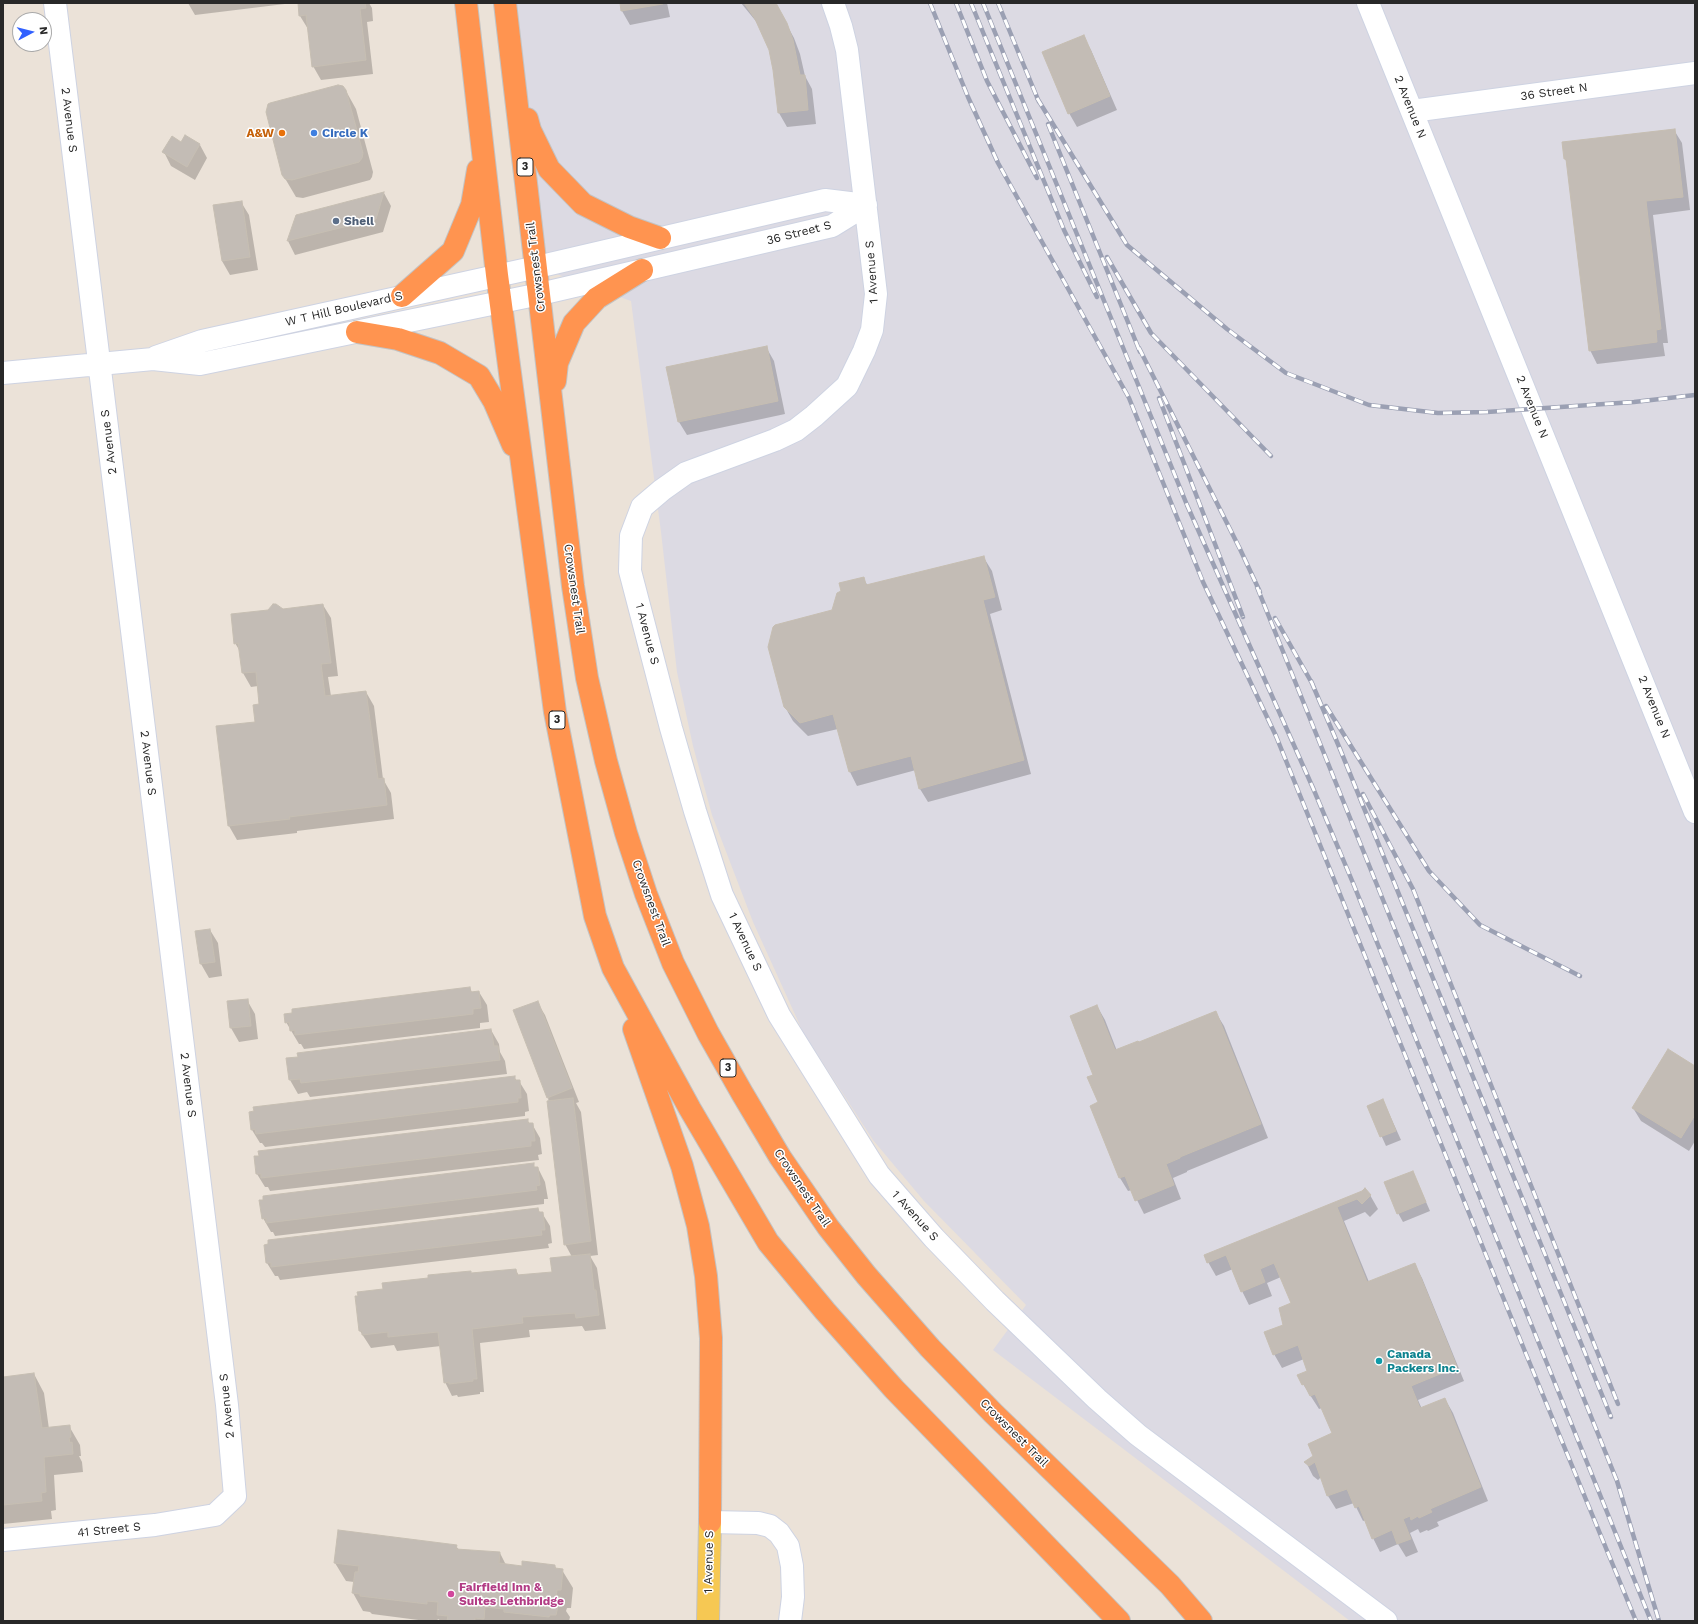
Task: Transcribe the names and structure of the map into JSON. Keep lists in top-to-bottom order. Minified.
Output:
{"streets":{"highway":["3","Crowsnest Trail"],"main road":["1 Avenue S"],"street":["36 Street N","2 Avenue N","2 Avenue S","36 Street S","W T Hill Boulevard S","41 Street S"]},"crossings":[["36 Street N","2 Avenue N"],["2 Avenue S","W T Hill Boulevard S"],["2 Avenue S","41 Street S"],["3","W T Hill Boulevard S"],["36 Street S","Crowsnest Trail"],["36 Street S","1 Avenue S"],["36 Street S","W T Hill Boulevard S"],["Crowsnest Trail","W T Hill Boulevard S"]],"places":["A&W","Circle K","Shell","Canada Packers Inc.","Fairfield Inn & Suites Lethbridge"],"north":"right"}
